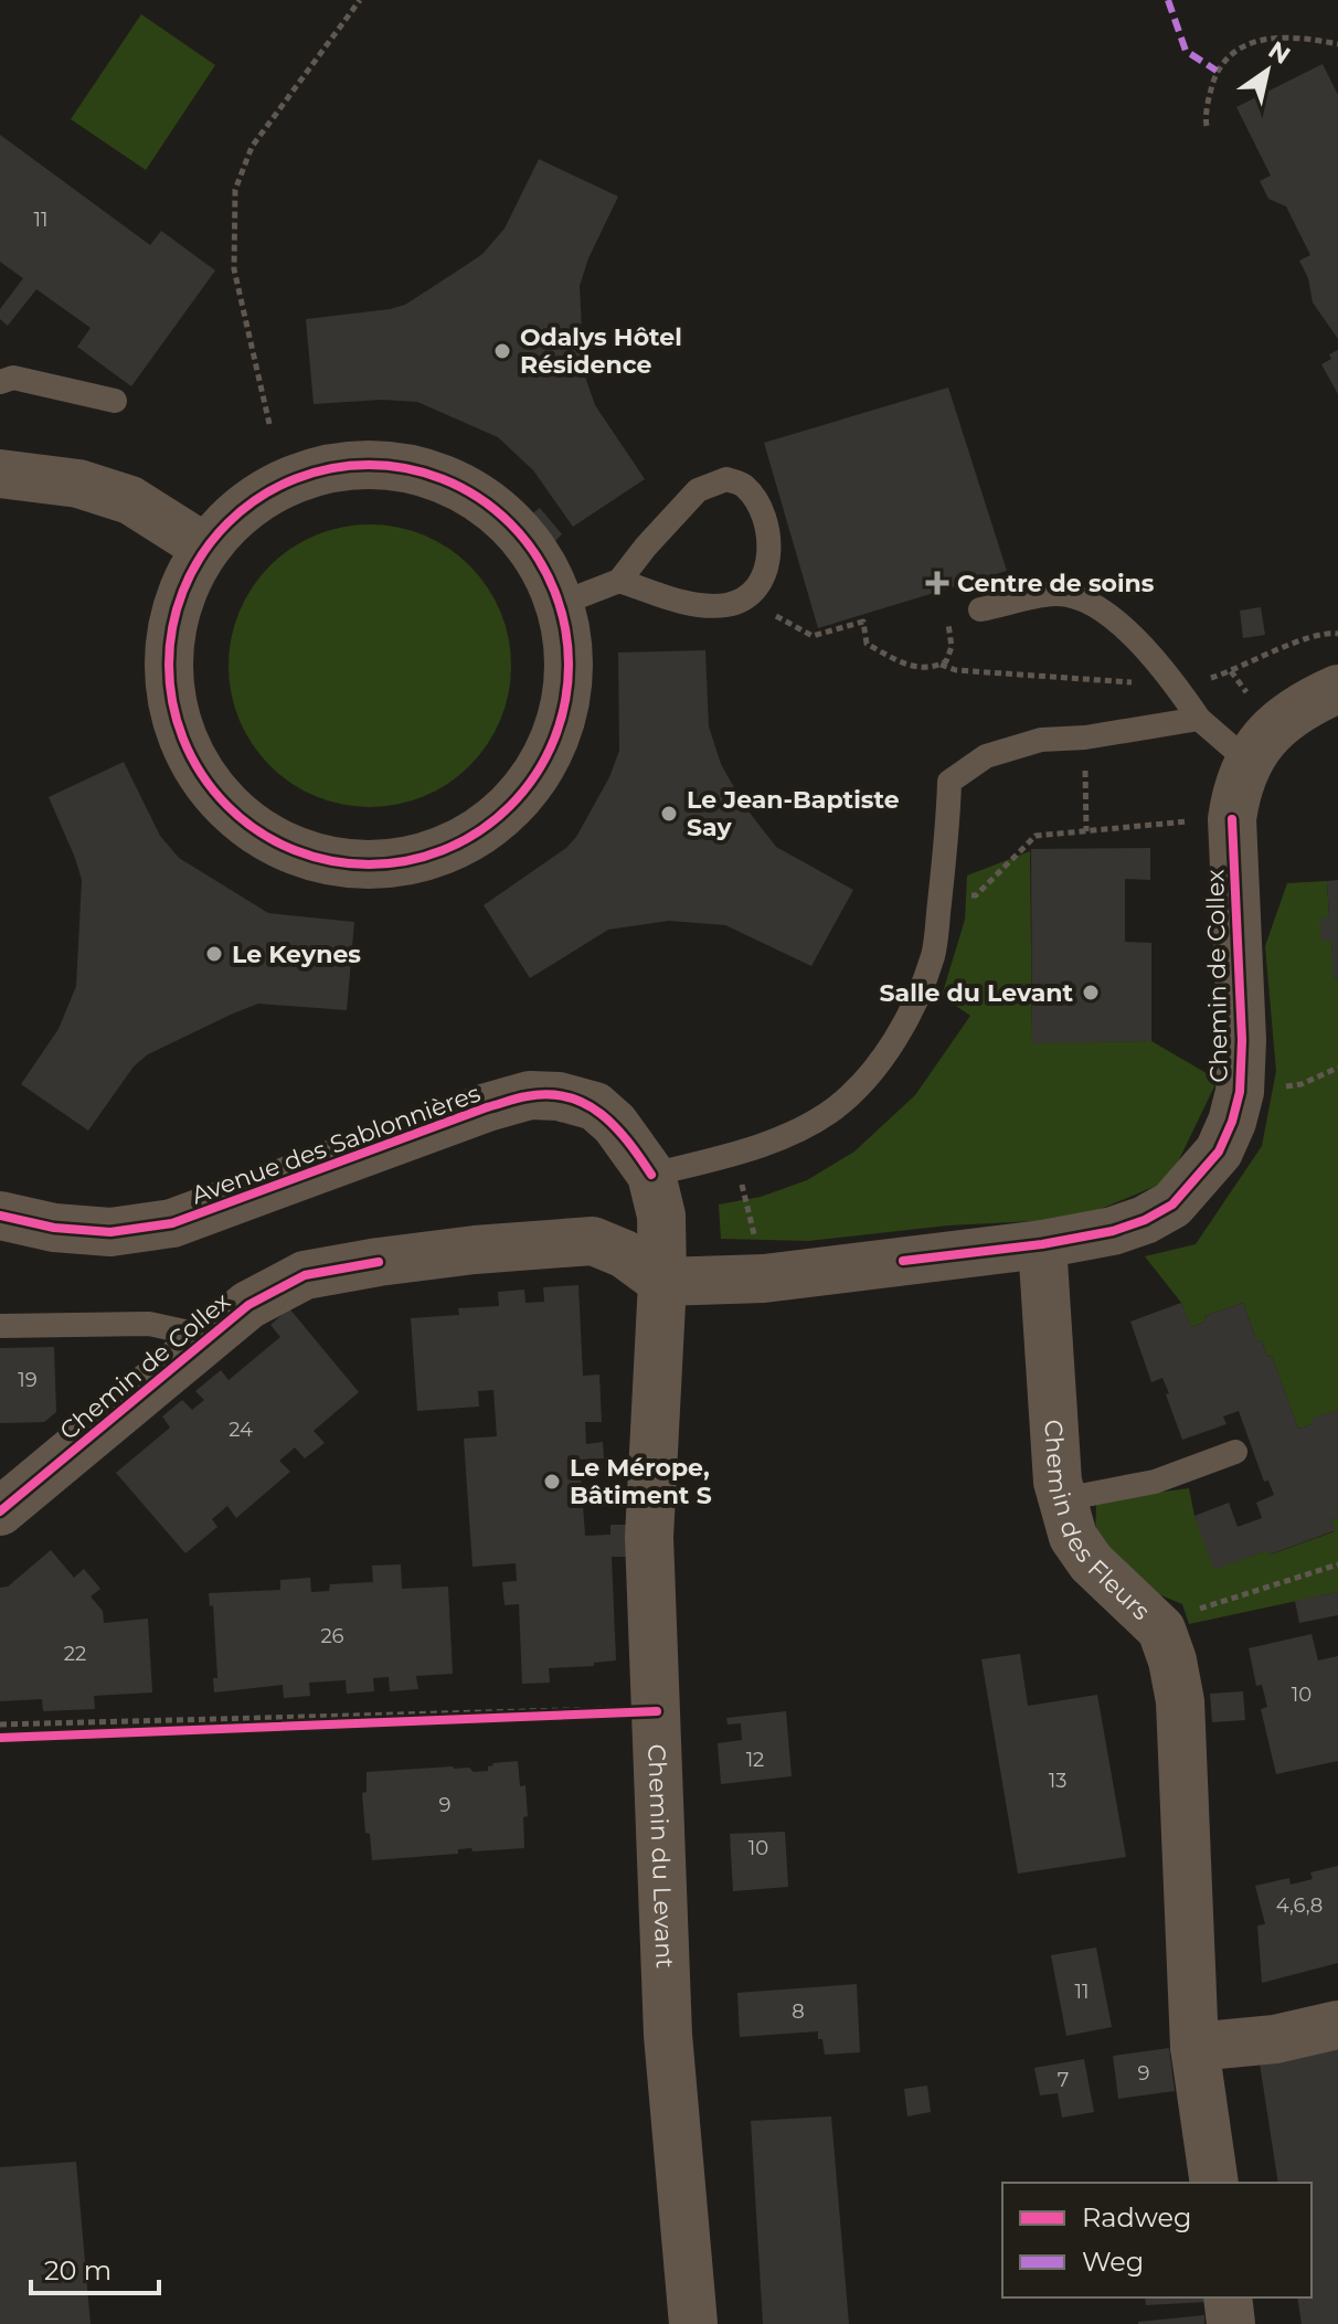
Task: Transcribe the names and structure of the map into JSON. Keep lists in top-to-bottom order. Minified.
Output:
{"streets":{"street":["Chemin de Collex","Avenue des Sablonnières","Chemin des Fleurs","Chemin du Levant"]},"crossings":[["Chemin de Collex","Avenue des Sablonnières"],["Chemin de Collex","Chemin des Fleurs"],["Chemin de Collex","Chemin du Levant"],["Avenue des Sablonnières","Chemin du Levant"]],"places":{"other":["Odalys Hôtel Résidence","Le Jean-Baptiste Say","Le Keynes","Salle du Levant","Le Mérope, Bâtiment S"],"health":["Centre de soins"]},"house_numbers":["11","19","24","26","22","10","12","13","9","10","4,6,8","11","8","9","7"],"legend":["Radweg","Weg"],"scale_bar":"20 m","north":"top right"}
